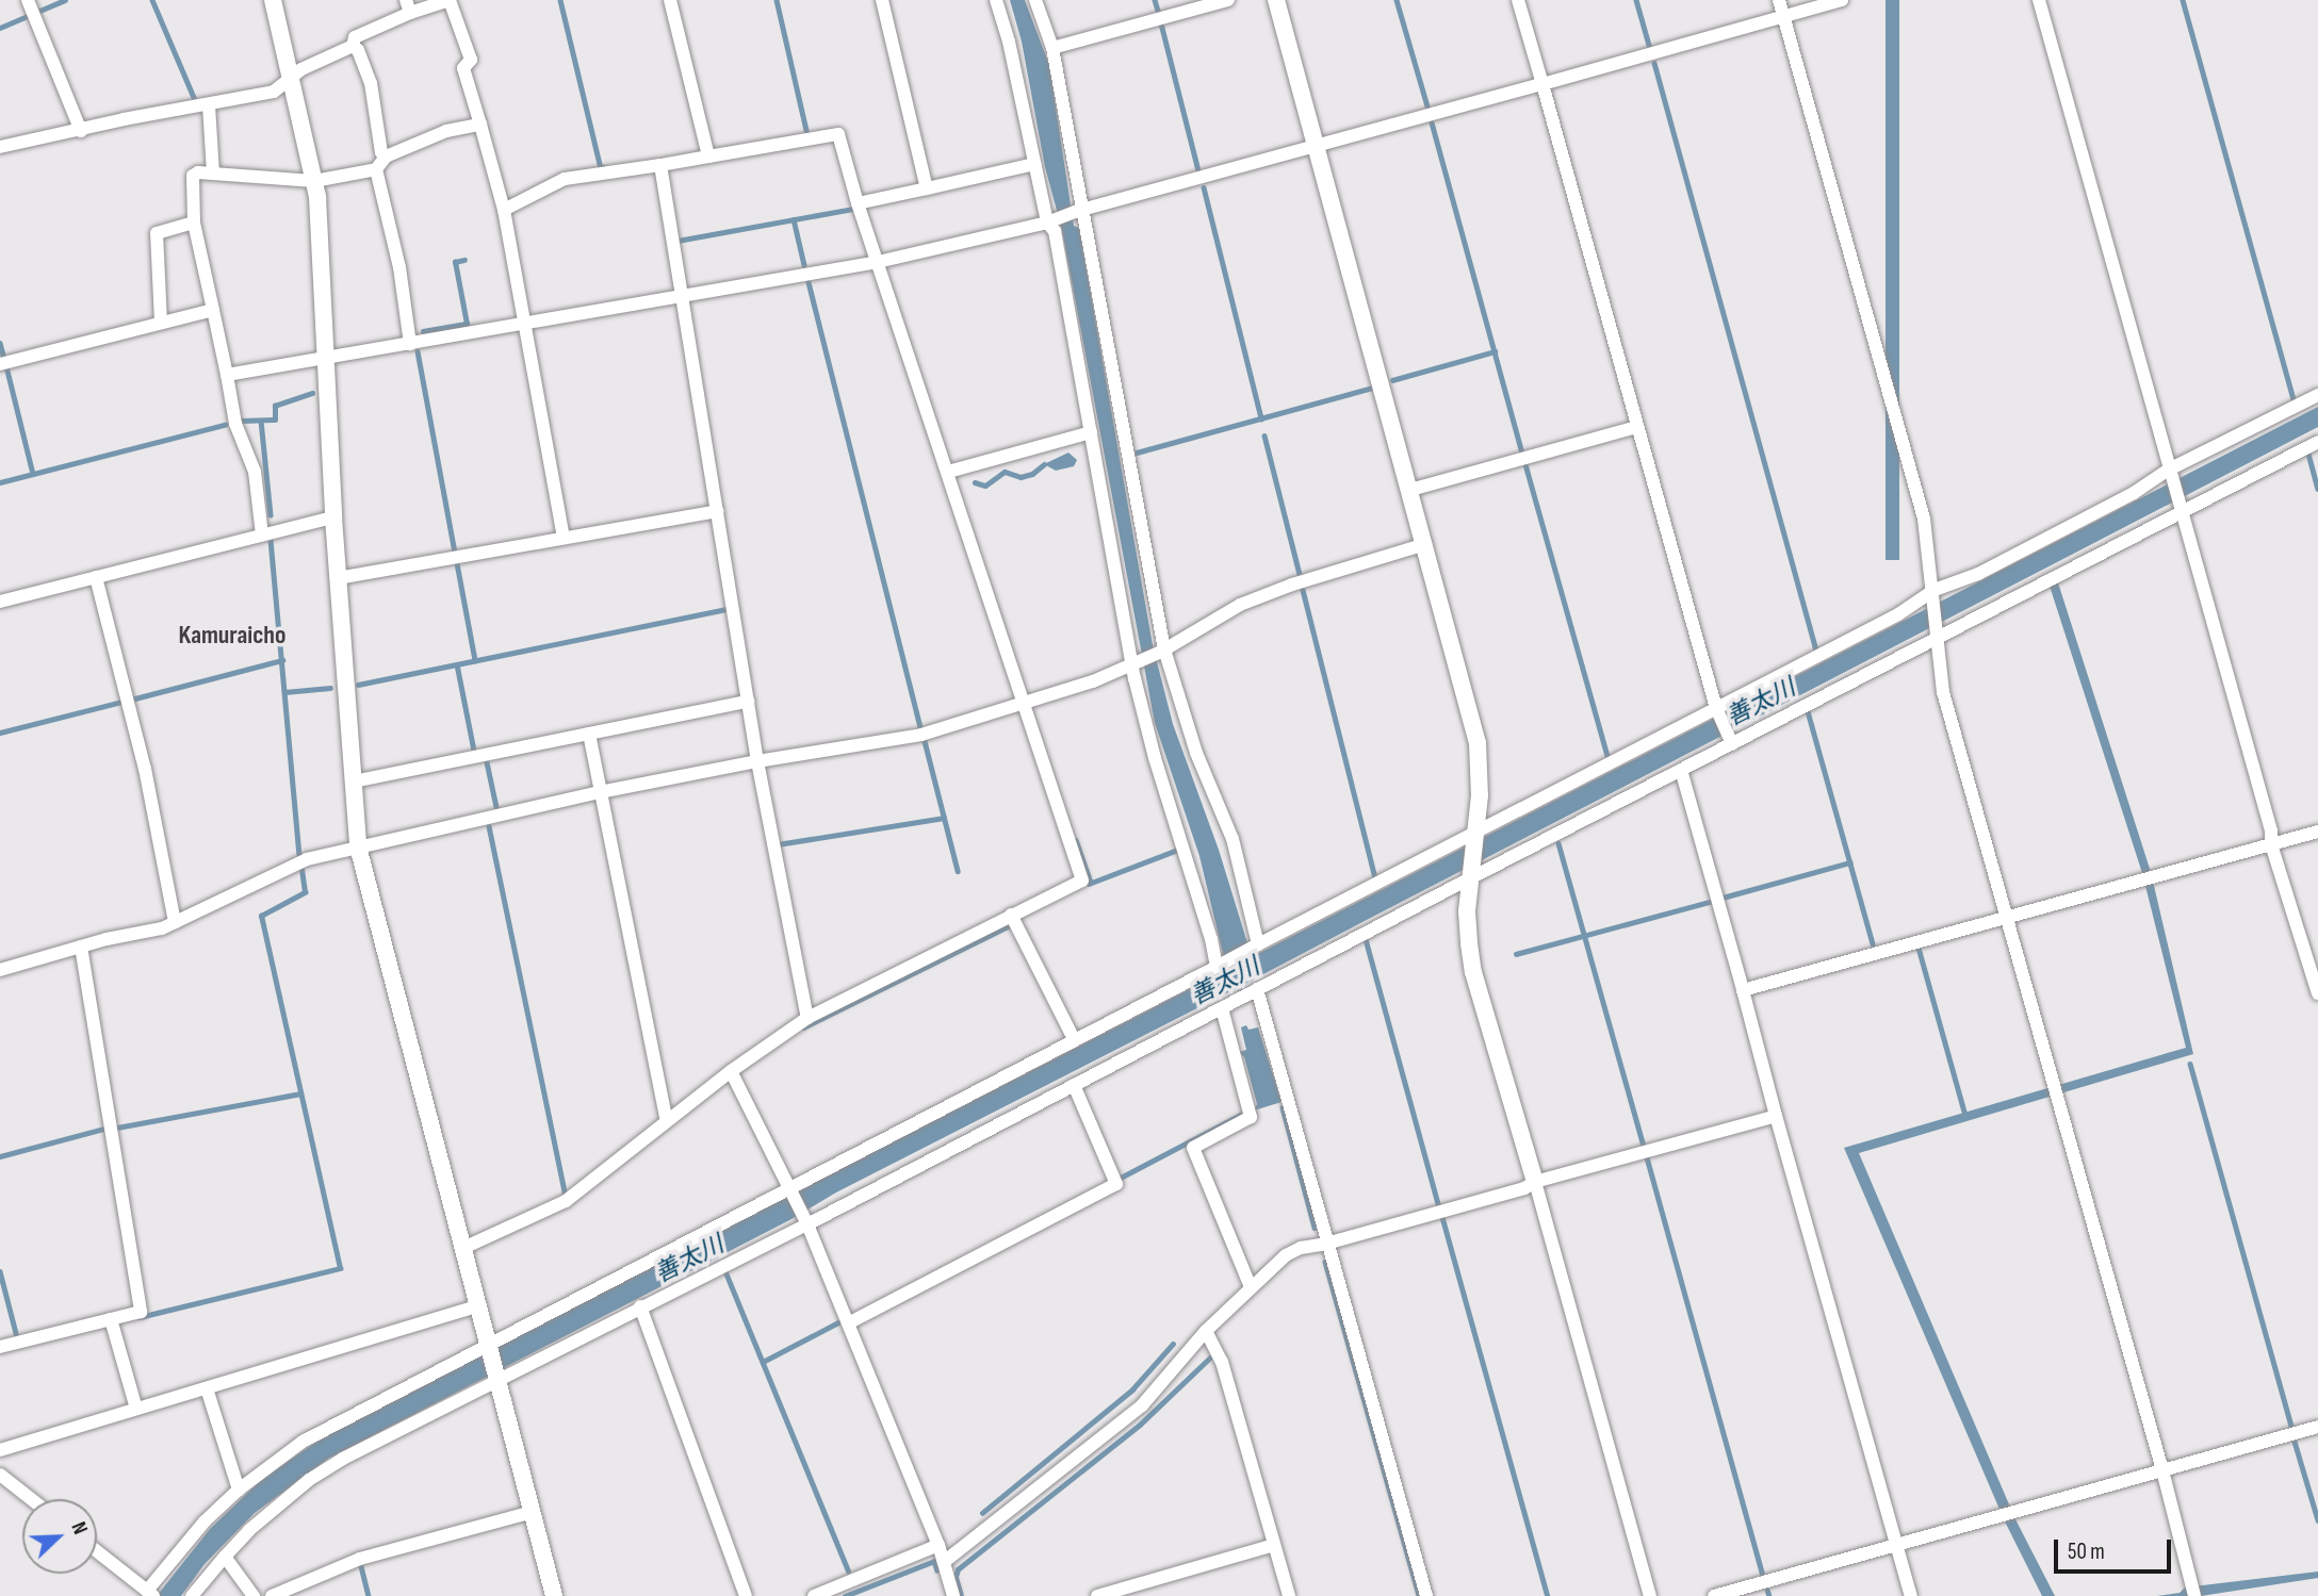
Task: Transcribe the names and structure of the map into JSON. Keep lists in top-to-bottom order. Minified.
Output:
{"districts":["Kamuraicho"],"water":["善太川"],"scale_bar":"50 m","north":"top right"}
